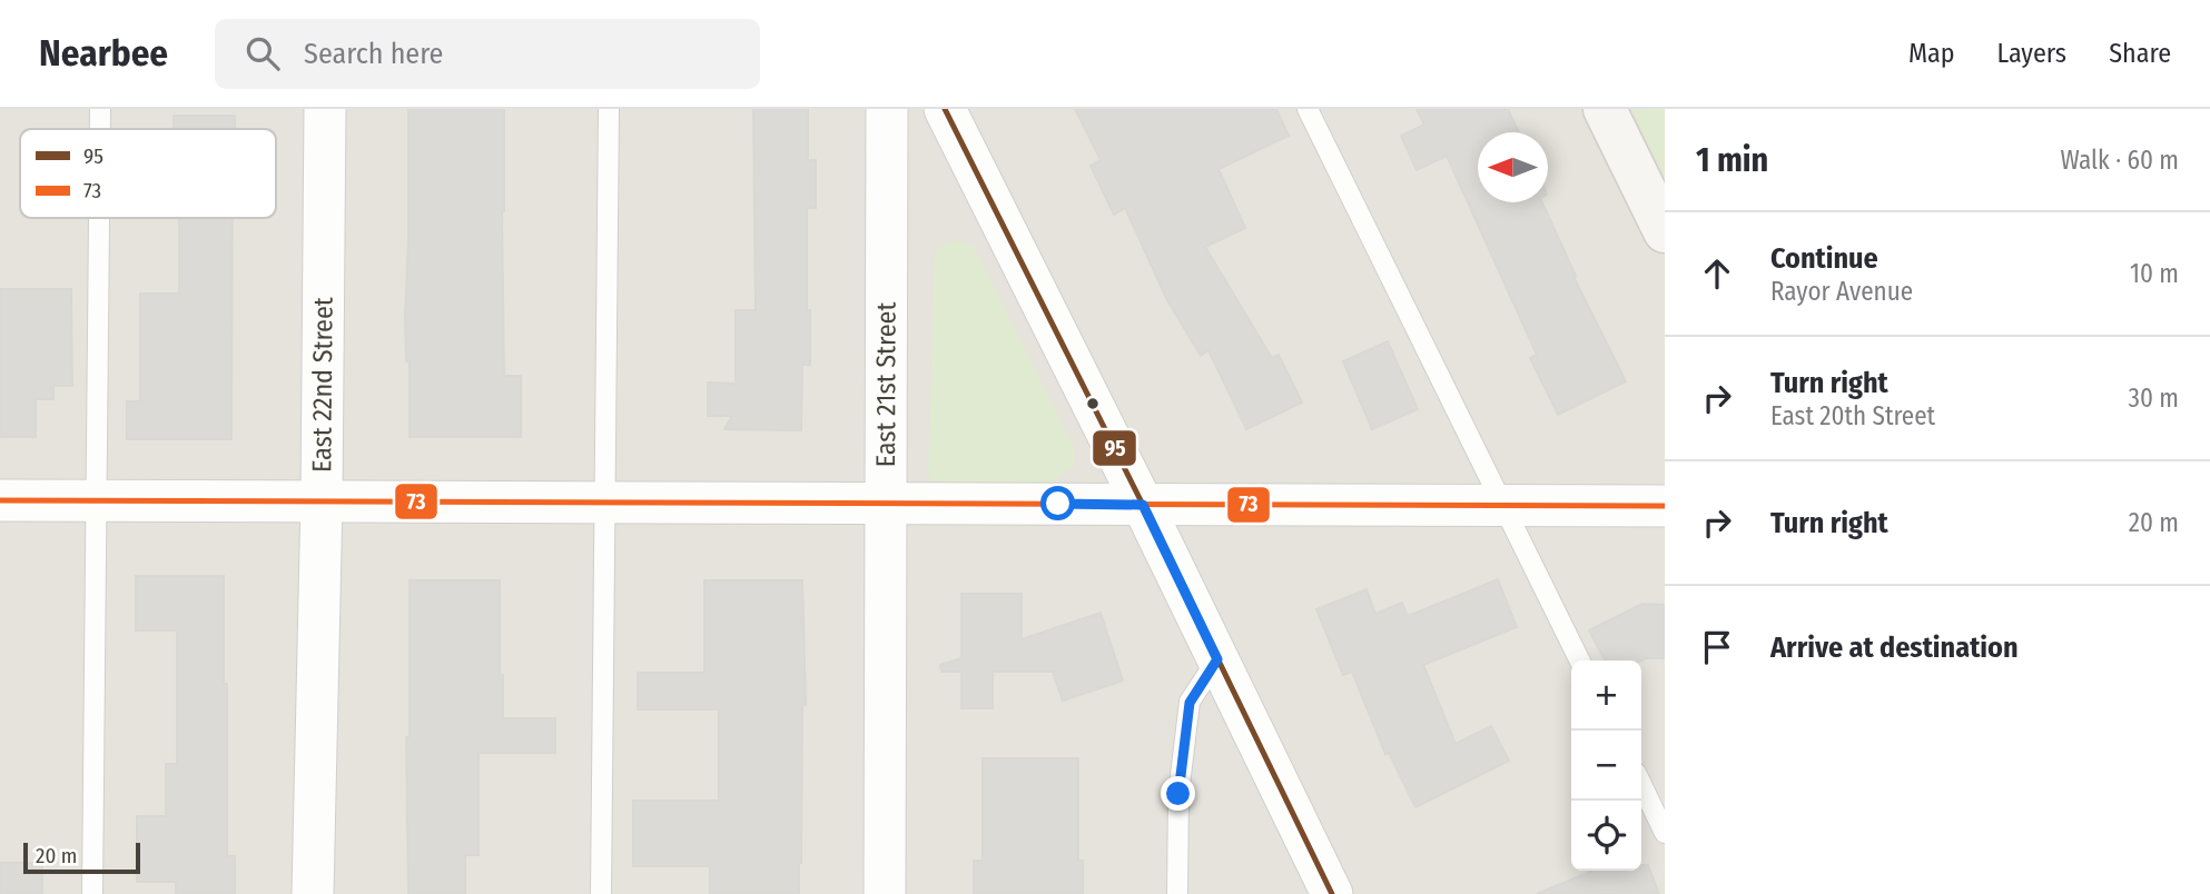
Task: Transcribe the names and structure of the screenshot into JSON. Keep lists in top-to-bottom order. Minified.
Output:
{"streets":{"street":["East 22nd Street","East 21st Street"]},"lines":["transit line 95","transit line 73"],"legend":["95","73"],"scale_bar":"20 m","north":"left","page":{"header":"Nearbee","search":"Search here","nav":["Map","Layers","Share"],"heading":["1 min","Walk · 60 m"],"list":[["Continue","Rayor Avenue","10 m"],["Turn right","East 20th Street","30 m"],["Turn right","20 m"],"Arrive at destination"],"map_buttons":["+","−"],"scale":"20 m"}}
